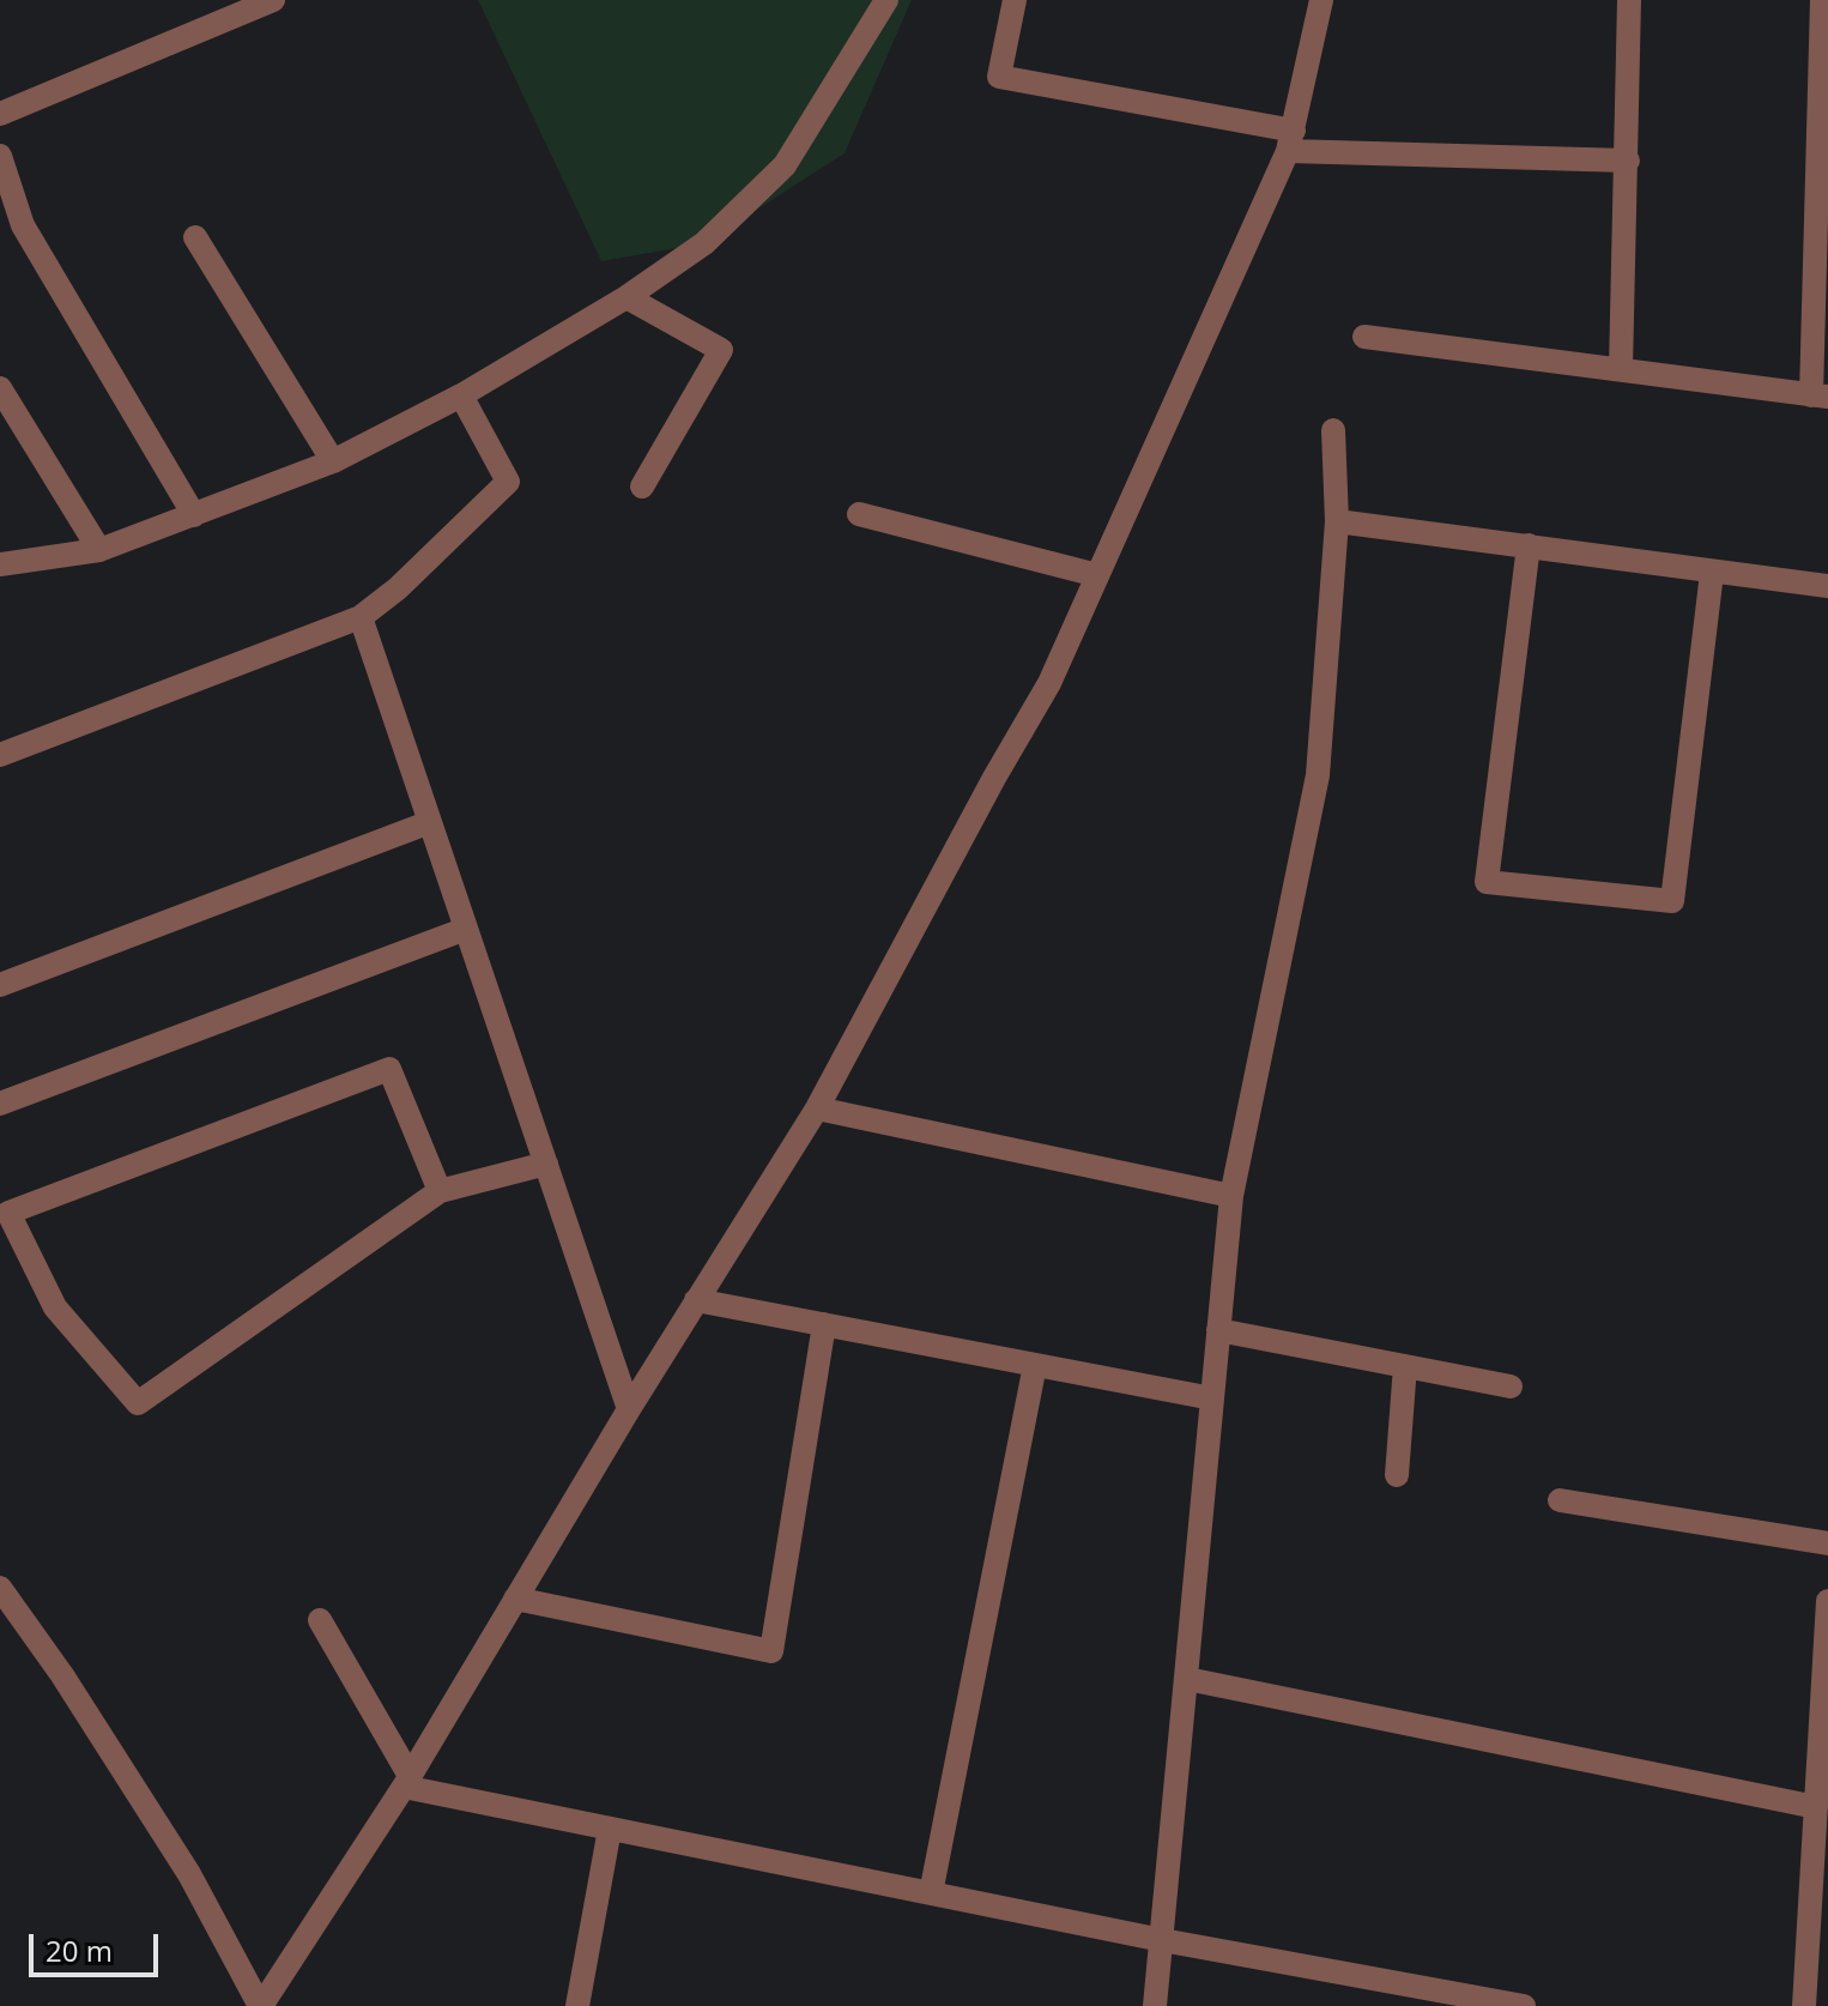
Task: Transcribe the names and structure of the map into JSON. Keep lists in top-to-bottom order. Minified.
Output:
{"scale_bar":"20 m"}
